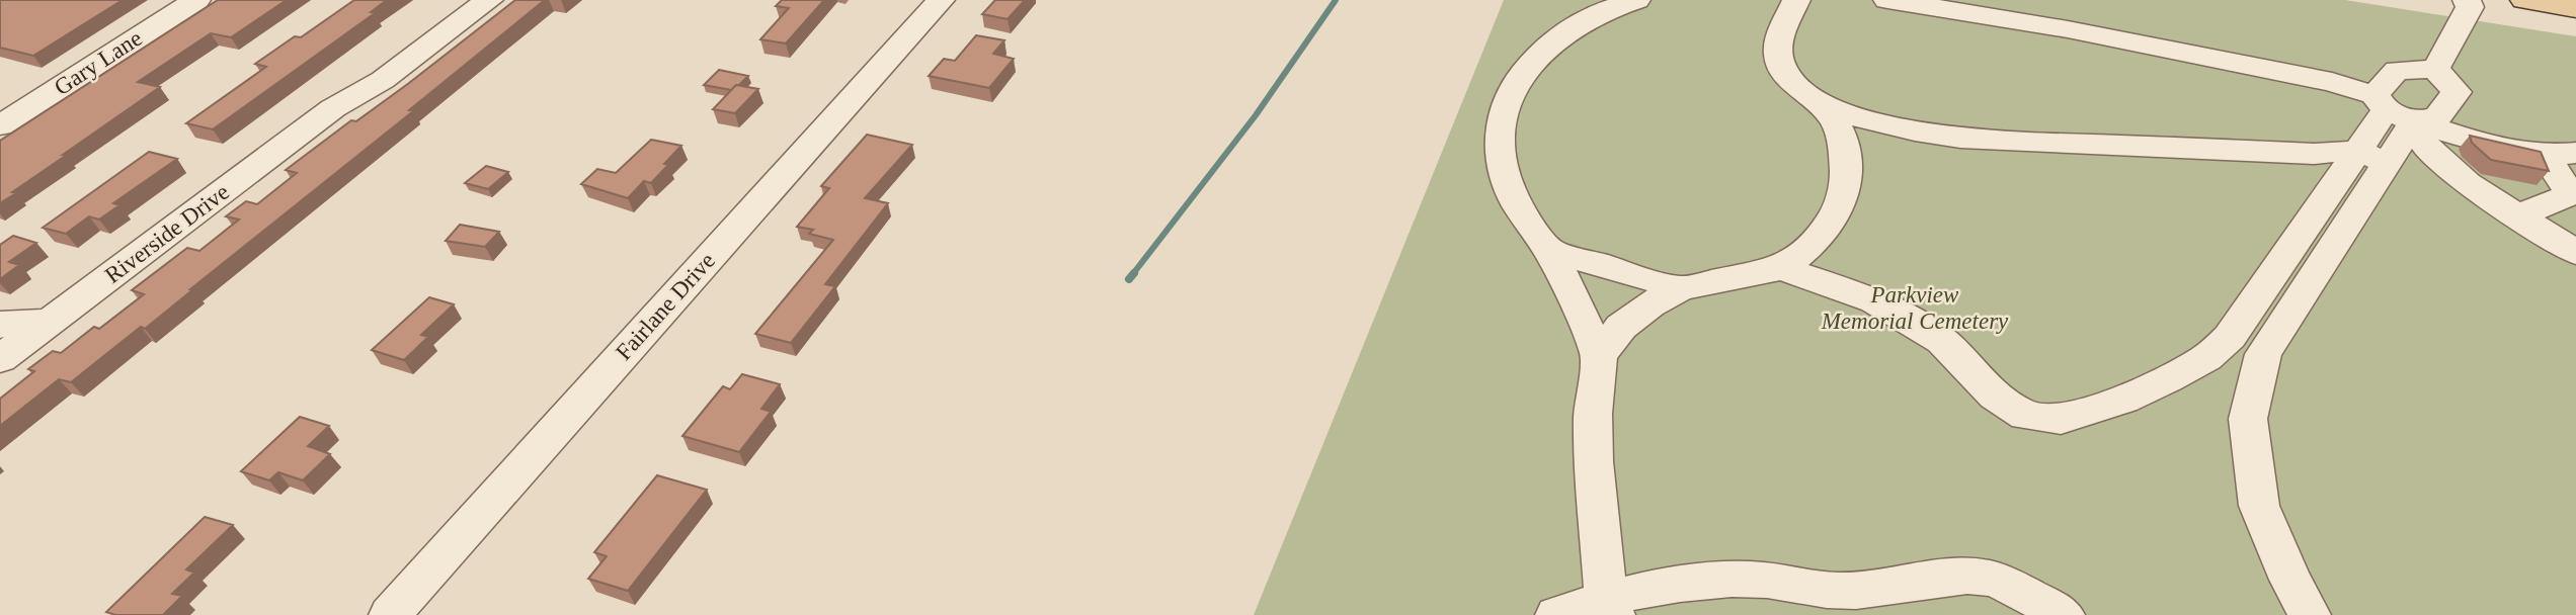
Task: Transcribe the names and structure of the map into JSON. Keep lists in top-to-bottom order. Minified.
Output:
{"streets":{"street":["Gary Lane","Riverside Drive","Fairlane Drive"]},"parks":["Parkview Memorial Cemetery"]}
